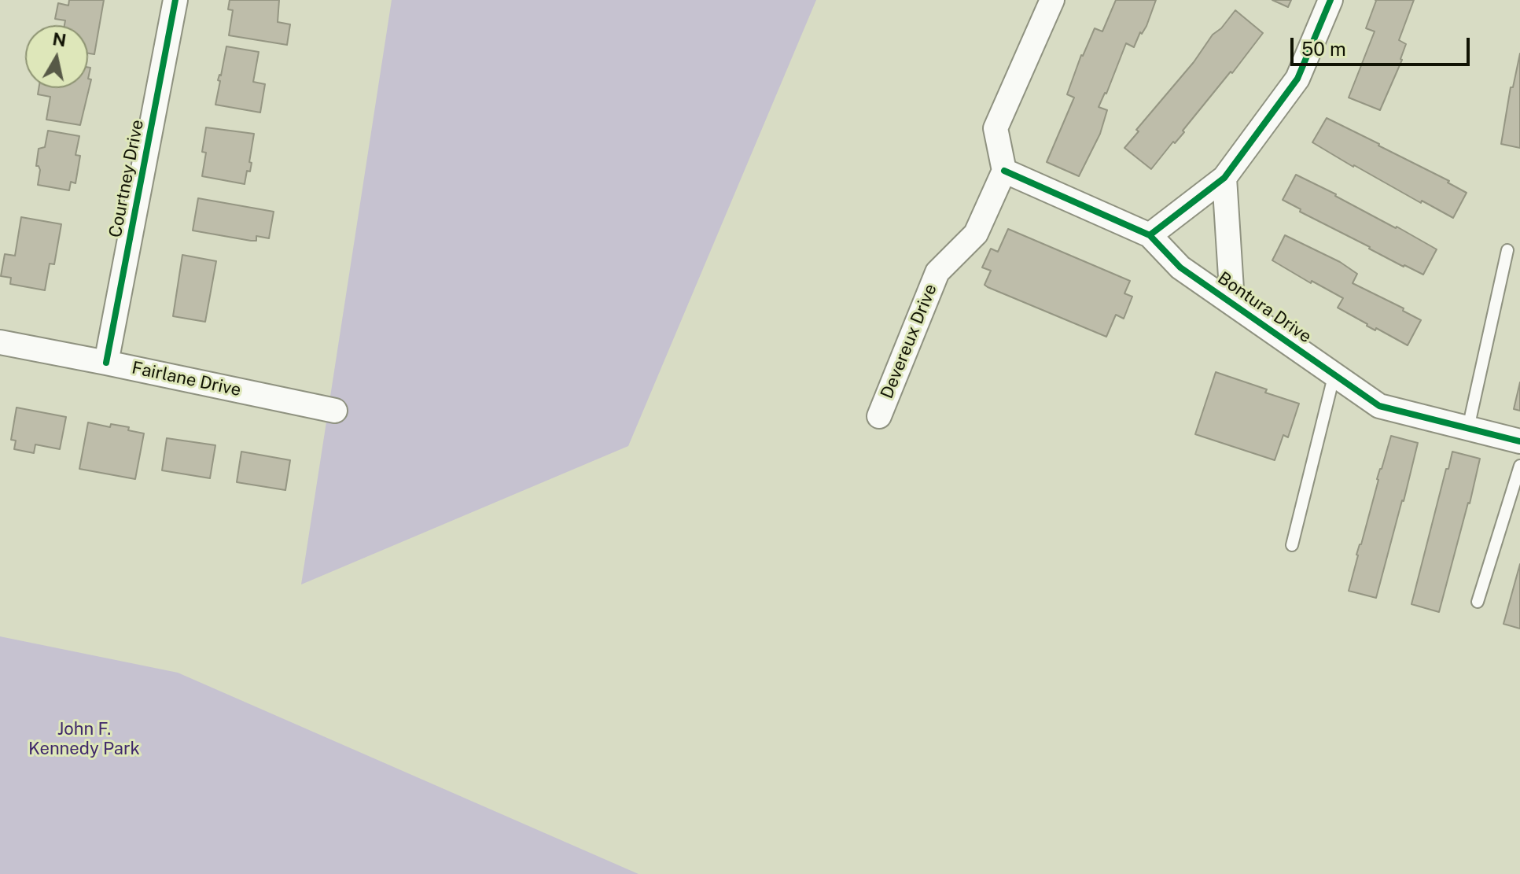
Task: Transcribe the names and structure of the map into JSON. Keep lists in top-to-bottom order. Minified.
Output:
{"streets":{"street":["Courtney Drive","Bontura Drive","Devereux Drive","Fairlane Drive"]},"crossings":[["Courtney Drive","Fairlane Drive"],["Bontura Drive","Devereux Drive"]],"parks":["John F. Kennedy Park"],"scale_bar":"50 m","north":"top"}
